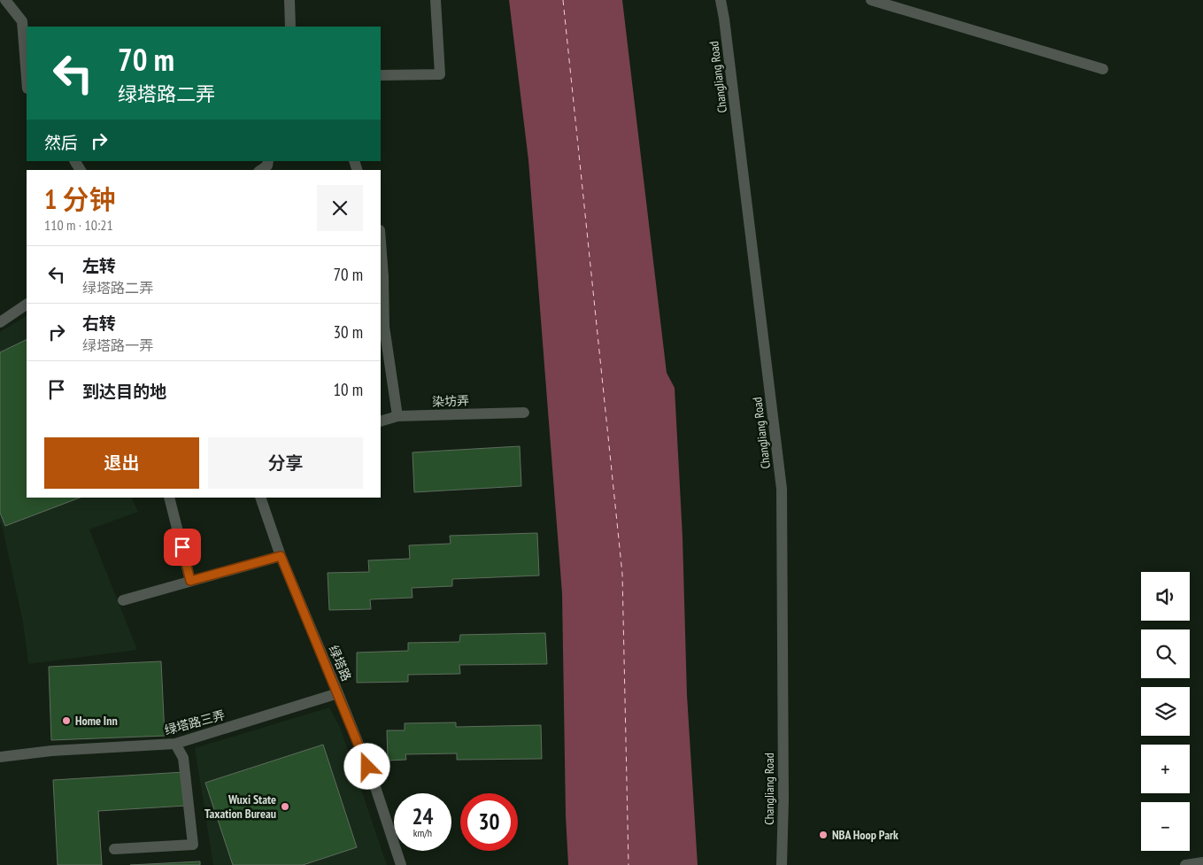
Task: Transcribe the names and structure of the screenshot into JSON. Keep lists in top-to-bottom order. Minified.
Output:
{"streets":{"street":["ChangJiang Road","染坊弄","绿塔路","绿塔路三弄"]},"crossings":[["绿塔路","绿塔路三弄"]],"places":["Home Inn","Wuxi State Taxation Bureau","NBA Hoop Park"],"page":{"turn":["70 m","绿塔路二弄"],"then":"然后","heading":["1 分钟","110 m · 10:21"],"list":[{"name":"左转","note":"绿塔路二弄","value":"70 m"},{"name":"右转","note":"绿塔路一弄","value":"30 m"},{"name":"到达目的地","value":"10 m"}],"buttons":["退出","分享"],"map_buttons":["+","−"],"speed":"24 km/h","limit":"30"}}
